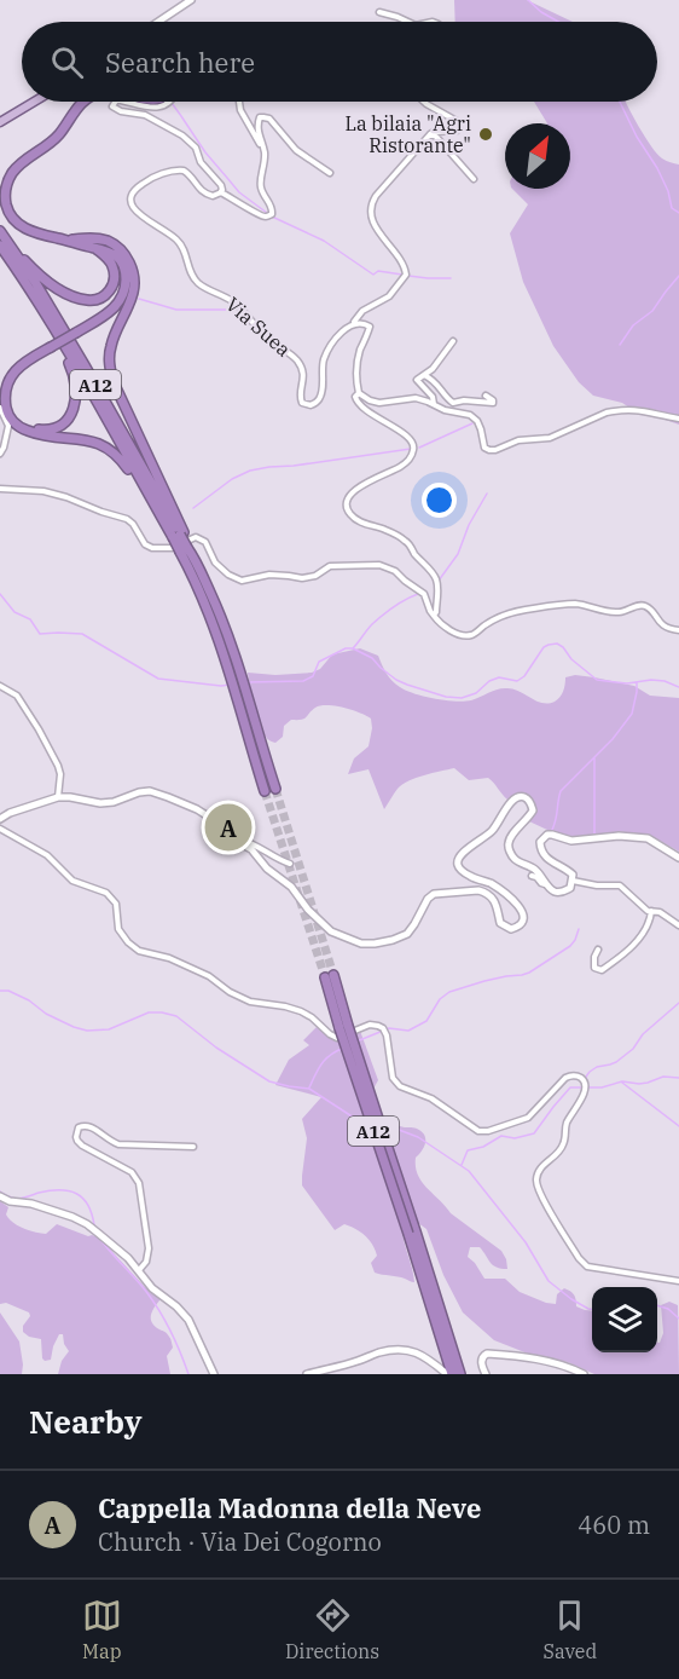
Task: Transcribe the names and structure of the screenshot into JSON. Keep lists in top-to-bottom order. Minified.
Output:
{"streets":{"highway":["A12"],"street":["Via Suea"]},"places":["La bilaia \"Agri Ristorante\""],"north":"top right","page":{"search":"Search here","pins":"A","heading":"Nearby","list":[{"mark":"A","name":"Cappella Madonna della Neve","note":"Church · Via Dei Cogorno","value":"460 m"}],"nav":["Map","Directions","Saved"]}}
